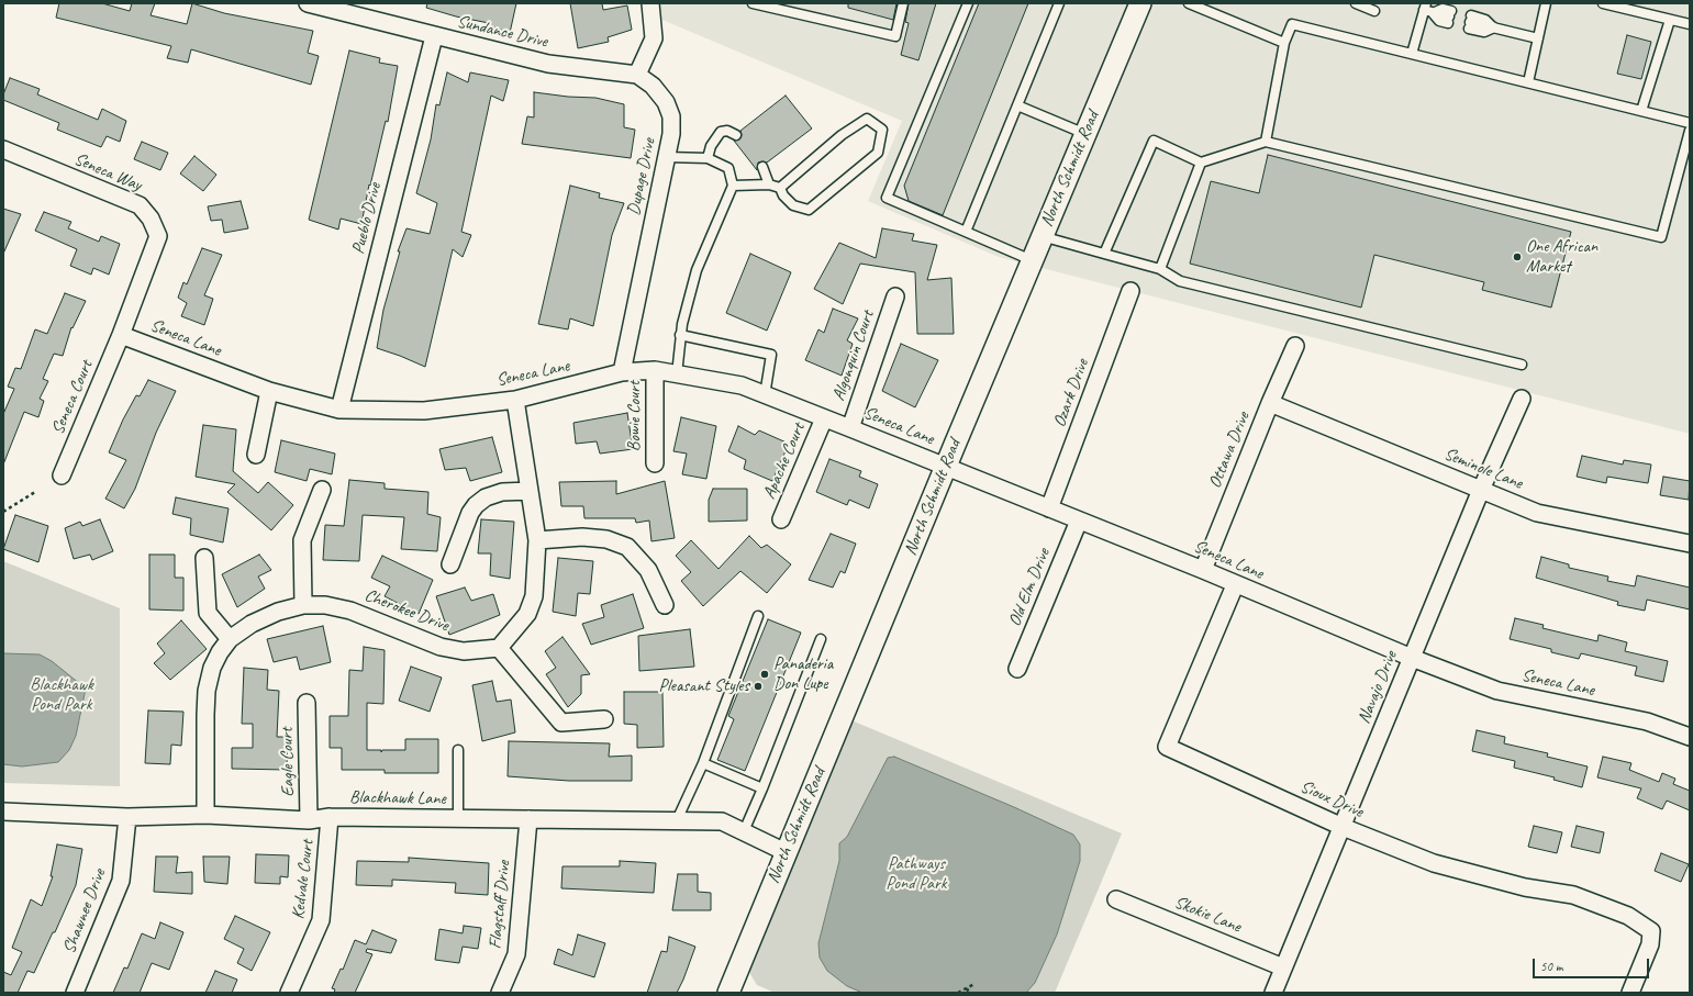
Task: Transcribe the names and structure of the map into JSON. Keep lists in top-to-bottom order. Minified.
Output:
{"streets":{"street":["Sundance Drive","North Schmidt Road","Seneca Way","Dupage Drive","Pueblo Drive","Seneca Lane","Algonquin Court","Ozark Drive","Seneca Court","Bowie Court","Ottawa Drive","Apache Court","Seminole Lane","Old Elm Drive","Cherokee Drive","Navajo Drive","Eagle Court","Blackhawk Lane","Sioux Drive","Kedvale Court","Flagstaff Drive","Shawnee Drive","Skokie Lane"]},"crossings":[["Sundance Drive","Dupage Drive"],["Sundance Drive","Pueblo Drive"],["North Schmidt Road","Seneca Lane"],["North Schmidt Road","Blackhawk Lane"],["Seneca Way","Seneca Lane"],["Seneca Way","Seneca Court"],["Dupage Drive","Seneca Lane"],["Pueblo Drive","Seneca Lane"],["Seneca Lane","Algonquin Court"],["Seneca Lane","Ozark Drive"],["Seneca Lane","Seneca Court"],["Seneca Lane","Bowie Court"],["Seneca Lane","Ottawa Drive"],["Seneca Lane","Apache Court"],["Seneca Lane","Old Elm Drive"],["Seneca Lane","Navajo Drive"],["Seneca Lane","Sioux Drive"],["Ottawa Drive","Seminole Lane"],["Seminole Lane","Navajo Drive"],["Cherokee Drive","Blackhawk Lane"],["Navajo Drive","Sioux Drive"],["Navajo Drive","Skokie Lane"],["Eagle Court","Blackhawk Lane"],["Blackhawk Lane","Kedvale Court"],["Blackhawk Lane","Flagstaff Drive"],["Blackhawk Lane","Shawnee Drive"]],"parks":["Blackhawk Pond Park","Pathways Pond Park"],"places":["One African Market","Panaderia Don Lupe","Pleasant Styles"],"scale_bar":"50 m"}
